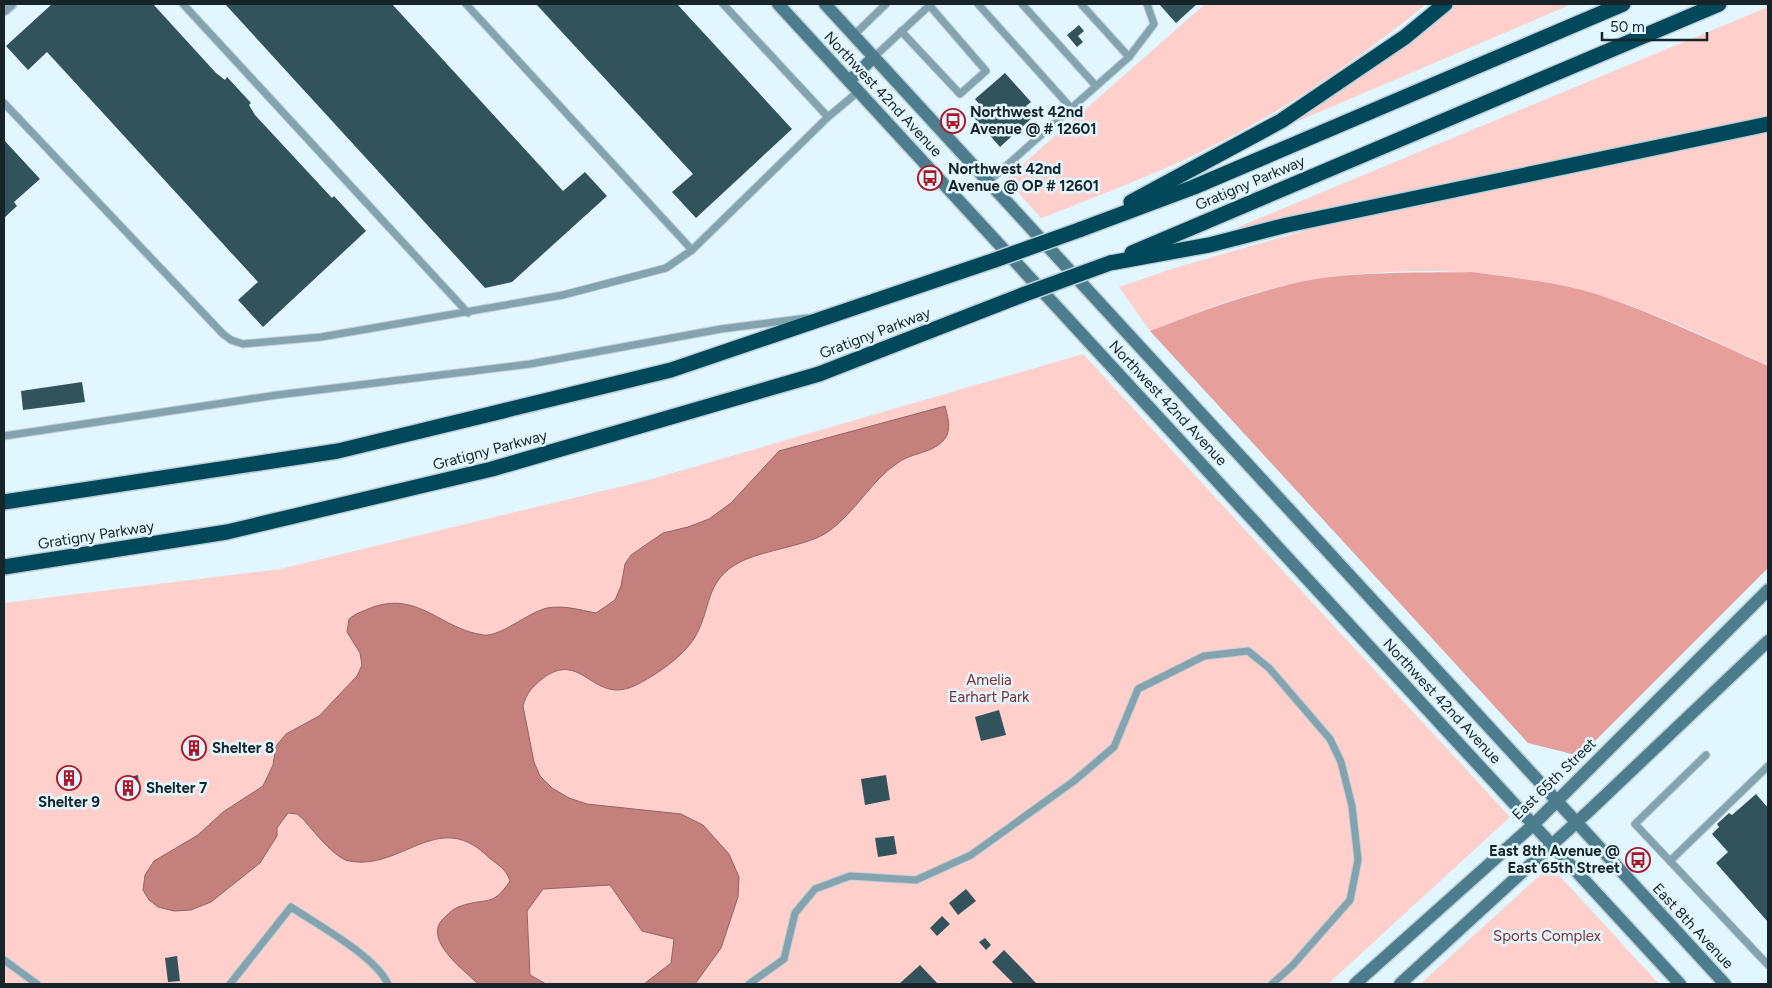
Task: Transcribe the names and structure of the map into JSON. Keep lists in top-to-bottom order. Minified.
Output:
{"streets":{"highway":["Gratigny Parkway"],"main road":["Northwest 42nd Avenue","East 65th Street","East 8th Avenue"]},"crossings":[["Northwest 42nd Avenue","East 65th Street"],["Northwest 42nd Avenue","East 8th Avenue"]],"parks":["Amelia Earhart Park","Sports Complex"],"places":{"bus stop":["Northwest 42nd Avenue @ # 12601","Northwest 42nd Avenue @ OP # 12601","East 8th Avenue @ East 65th Street"],"building":["Shelter 8","Shelter 9","Shelter 7"]},"scale_bar":"50 m"}
